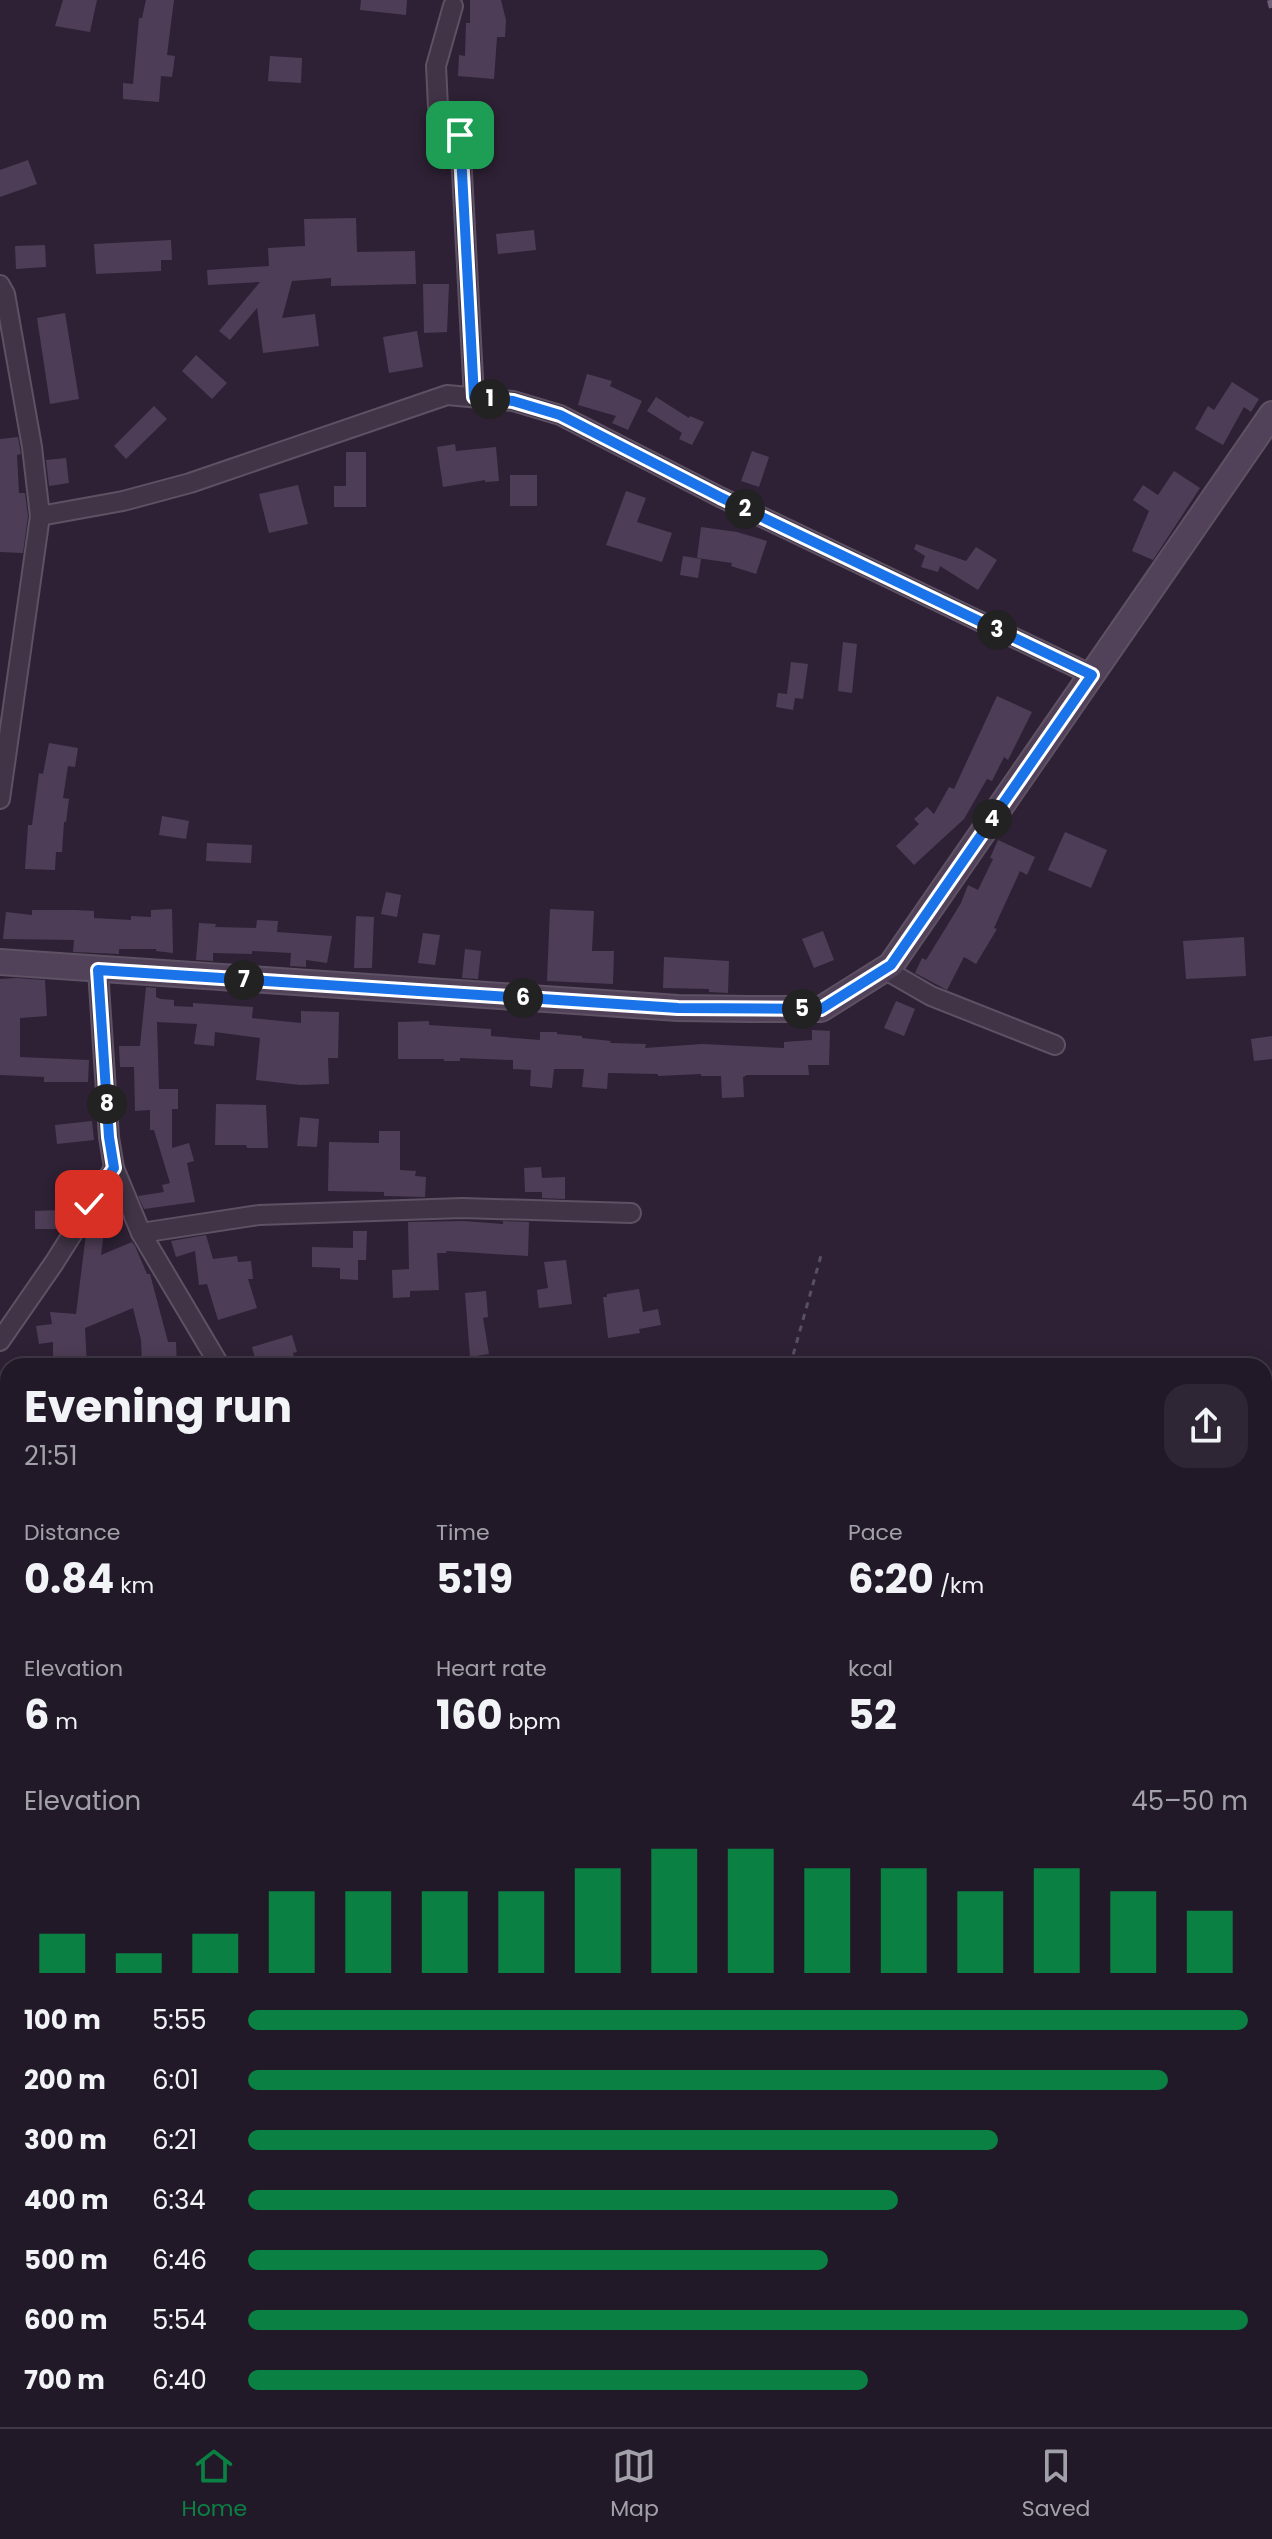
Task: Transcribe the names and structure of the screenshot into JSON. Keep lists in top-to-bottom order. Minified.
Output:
{"page":{"pins":["1","2","3","4","7","6","5","8"],"heading":["Evening run","21:51"],"stats":[["Distance","0.84 km"],["Time","5:19"],["Pace","6:20 /km"],["Elevation","6 m"],["Heart rate","160 bpm"],["kcal","52"]],"chart":["Elevation","45–50 m"],"list":[{"name":"100 m","note":"5:55"},{"name":"200 m","note":"6:01"},{"name":"300 m","note":"6:21"},{"name":"400 m","note":"6:34"},{"name":"500 m","note":"6:46"},{"name":"600 m","note":"5:54"},{"name":"700 m","note":"6:40"}],"tabs":["Home","Map","Saved"]}}
